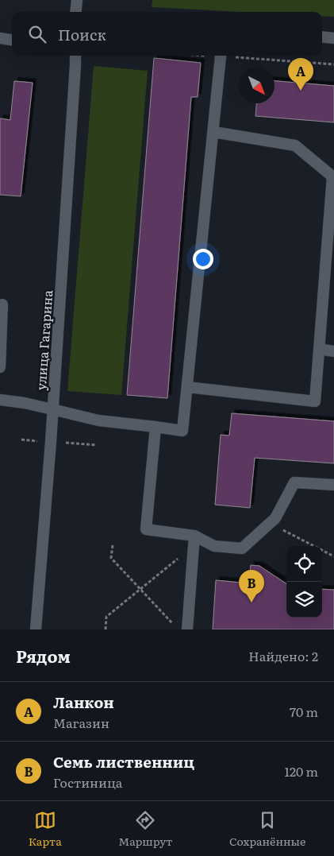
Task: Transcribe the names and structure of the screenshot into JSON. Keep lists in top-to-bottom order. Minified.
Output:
{"streets":{"street":["улица Гагарина"]},"north":"bottom right","page":{"search":"Поиск","pins":["A","B"],"heading":["Рядом","Найдено: 2"],"list":[{"mark":"A","name":"Ланкон","note":"Магазин","value":"70 m"},{"mark":"B","name":"Семь лиственниц","note":"Гостиница","value":"120 m"}],"nav":["Карта","Маршрут","Сохранённые"]}}
